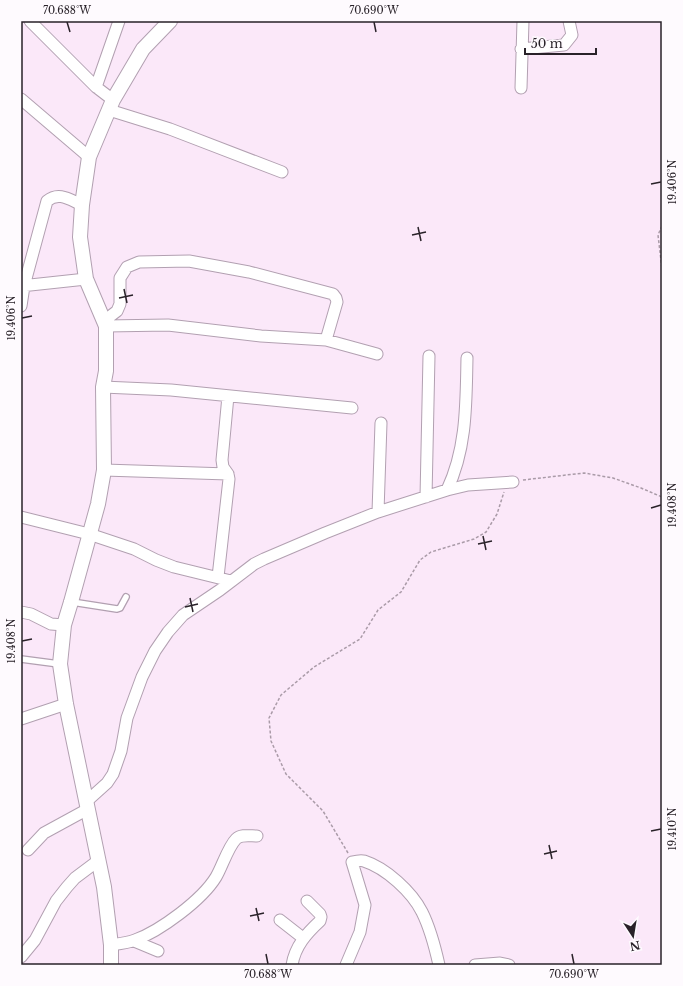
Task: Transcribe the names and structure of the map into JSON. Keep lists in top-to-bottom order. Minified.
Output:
{"scale_bar":"50 m","north":"bottom","coordinates":["70.688°W","70.690°W","19.406°N","19.408°N","19.410°N"]}
